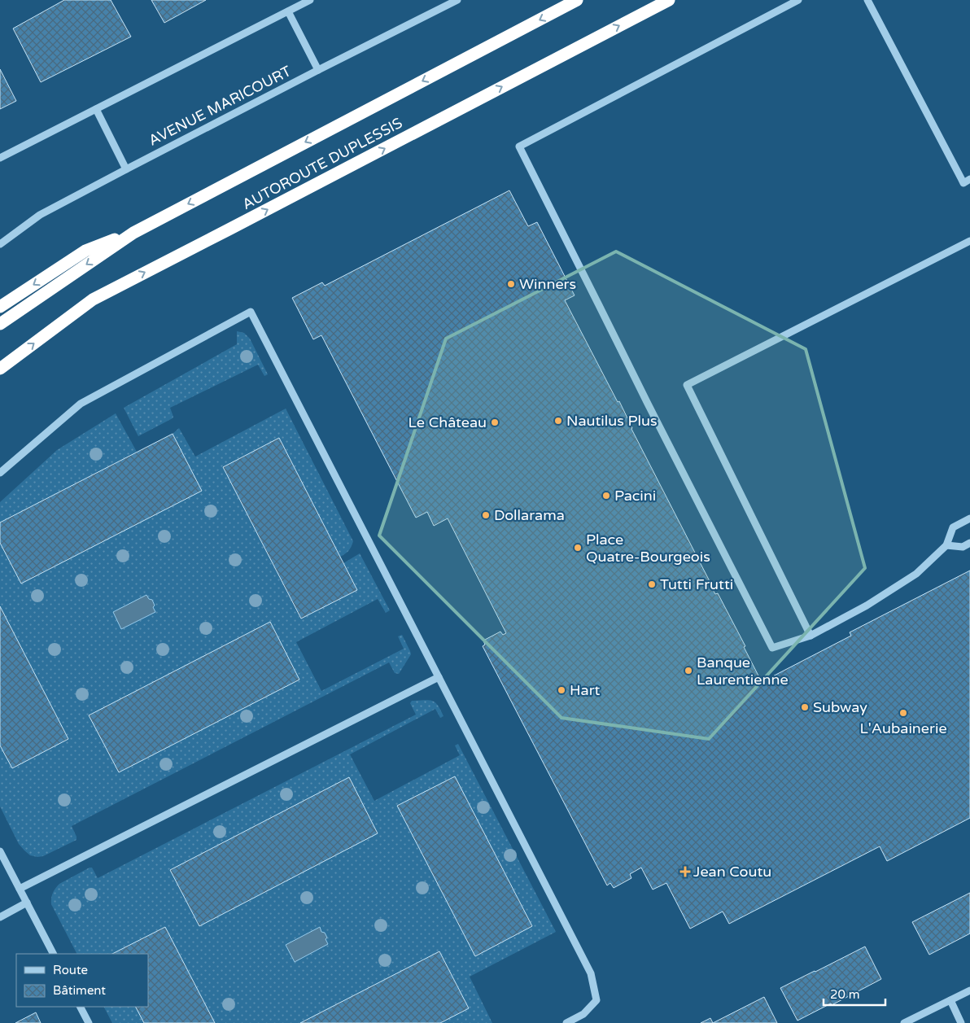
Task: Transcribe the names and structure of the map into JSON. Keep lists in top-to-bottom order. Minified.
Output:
{"streets":{"highway":["AUTOROUTE DUPLESSIS"],"street":["AVENUE MARICOURT"]},"places":{"other":["Winners","Nautilus Plus","Le Château","Pacini","Dollarama","Place Quatre-Bourgeois","Tutti Frutti","Banque Laurentienne","Hart","Subway","L'Aubainerie"],"health":["Jean Coutu"]},"legend":["Route","Bâtiment"],"scale_bar":"20 m"}
